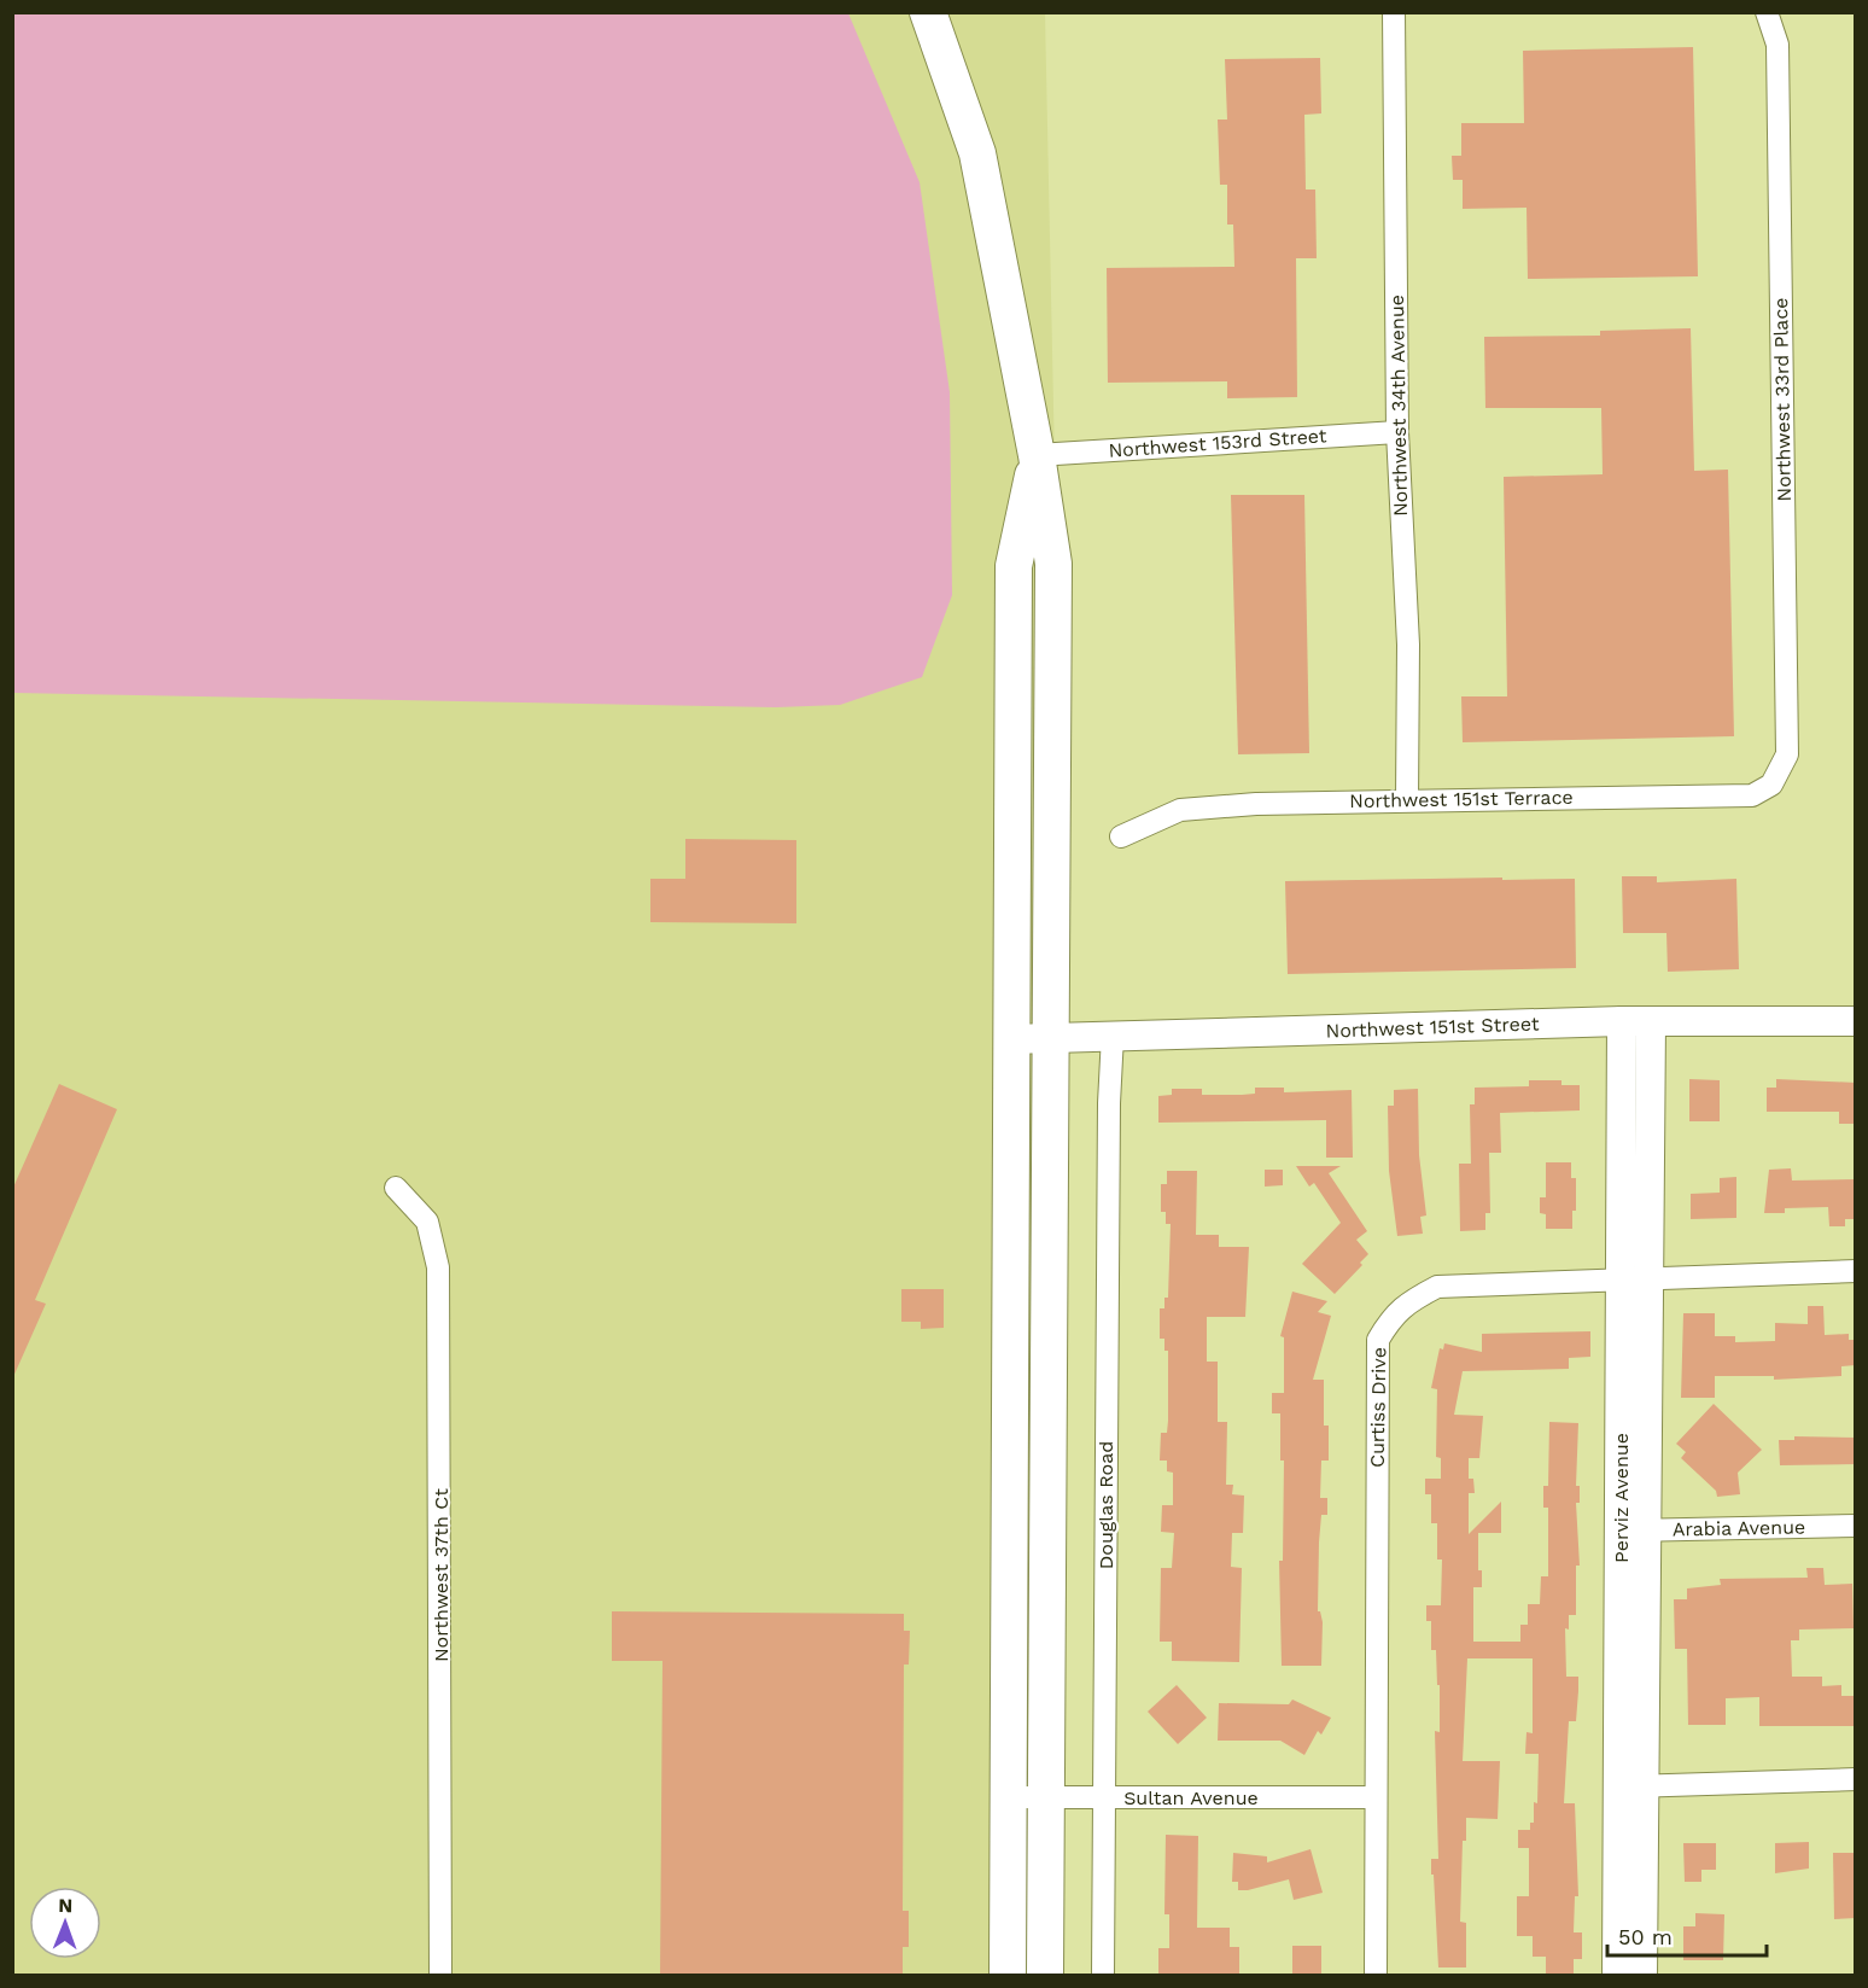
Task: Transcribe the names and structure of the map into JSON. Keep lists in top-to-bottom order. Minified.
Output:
{"streets":{"street":["Northwest 33rd Place","Northwest 34th Avenue","Northwest 153rd Street","Northwest 151st Terrace","Northwest 151st Street","Curtiss Drive","Perviz Avenue","Douglas Road","Arabia Avenue","Northwest 37th Ct","Sultan Avenue"]},"crossings":[["Northwest 33rd Place","Northwest 151st Terrace"],["Northwest 34th Avenue","Northwest 153rd Street"],["Northwest 34th Avenue","Northwest 151st Terrace"],["Northwest 151st Street","Perviz Avenue"],["Northwest 151st Street","Douglas Road"],["Curtiss Drive","Perviz Avenue"],["Curtiss Drive","Sultan Avenue"],["Perviz Avenue","Arabia Avenue"],["Douglas Road","Sultan Avenue"]],"scale_bar":"50 m","north":"top"}
